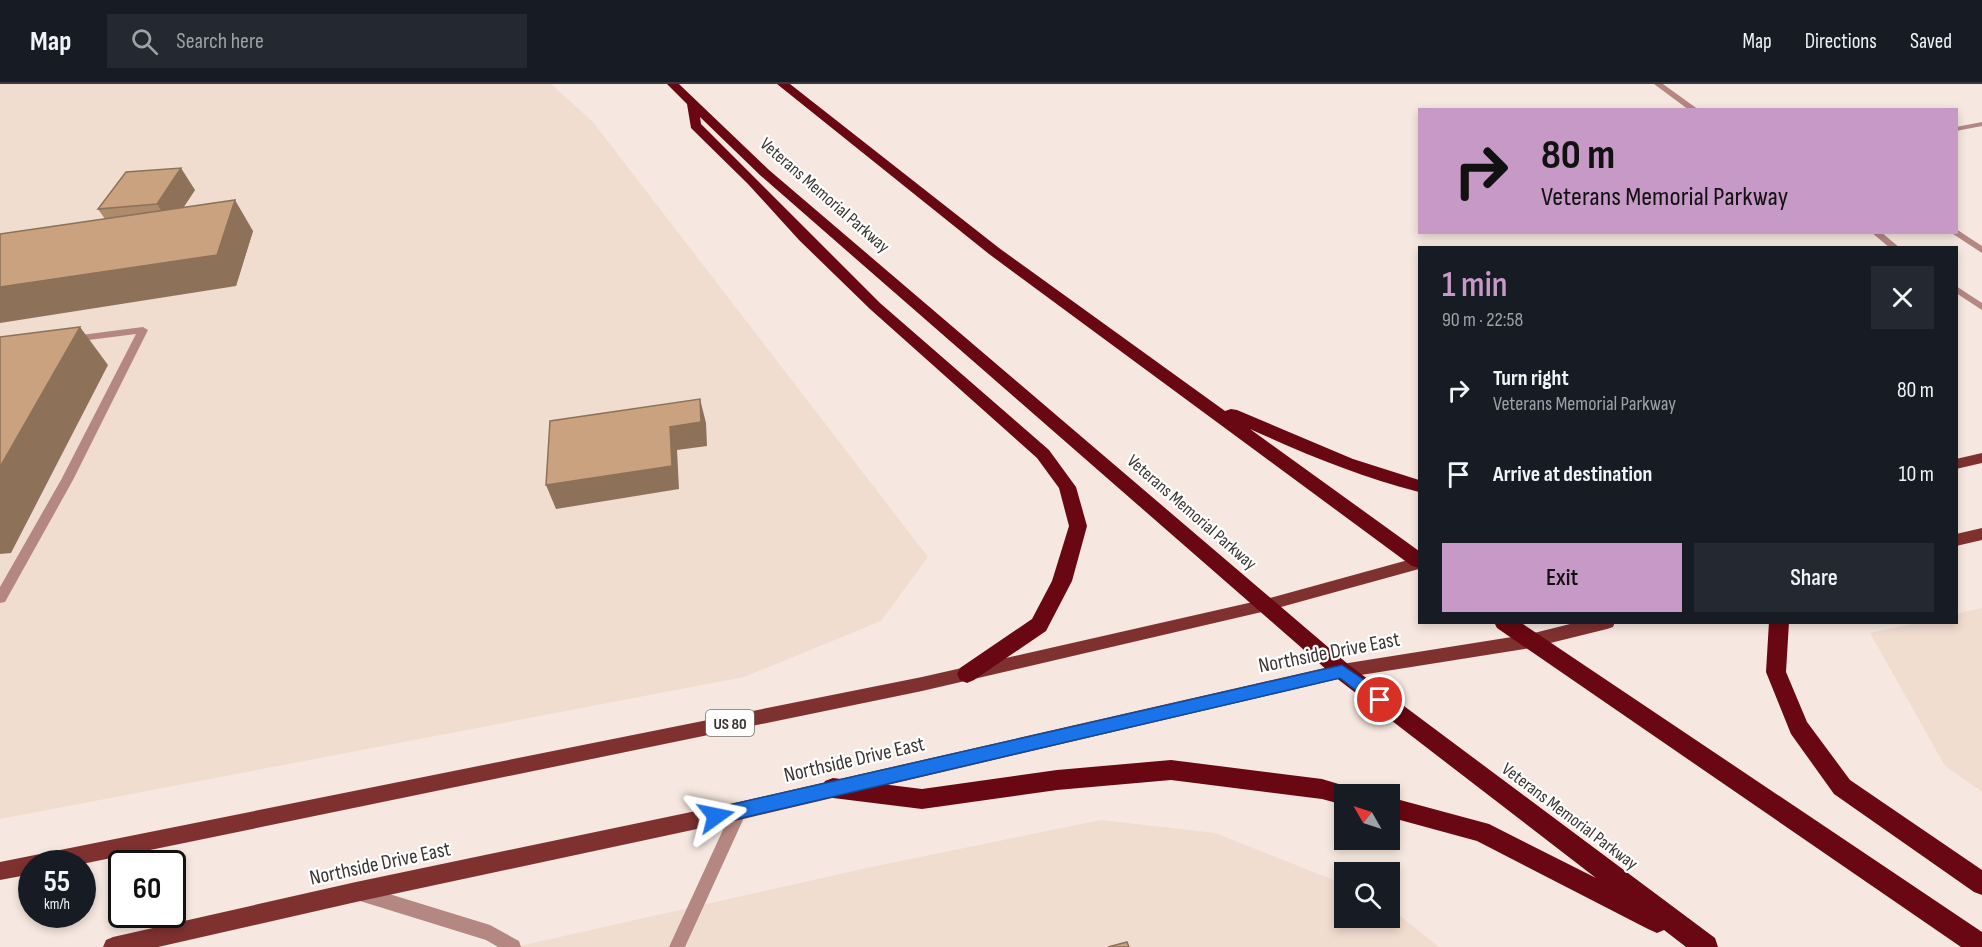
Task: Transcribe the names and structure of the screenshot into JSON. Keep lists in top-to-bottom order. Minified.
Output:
{"streets":{"highway":["Veterans Memorial Parkway"],"main road":["Northside Drive East","US 80"]},"crossings":[["Veterans Memorial Parkway","Northside Drive East"],["Veterans Memorial Parkway","US 80"]],"north":"top left","page":{"header":"Map","search":"Search here","nav":["Map","Directions","Saved"],"turn":["80 m","Veterans Memorial Parkway"],"heading":["1 min","90 m · 22:58"],"list":[{"name":"Turn right","note":"Veterans Memorial Parkway","value":"80 m"},{"name":"Arrive at destination","value":"10 m"}],"buttons":["Exit","Share"],"speed":"55 km/h","limit":"60"}}
